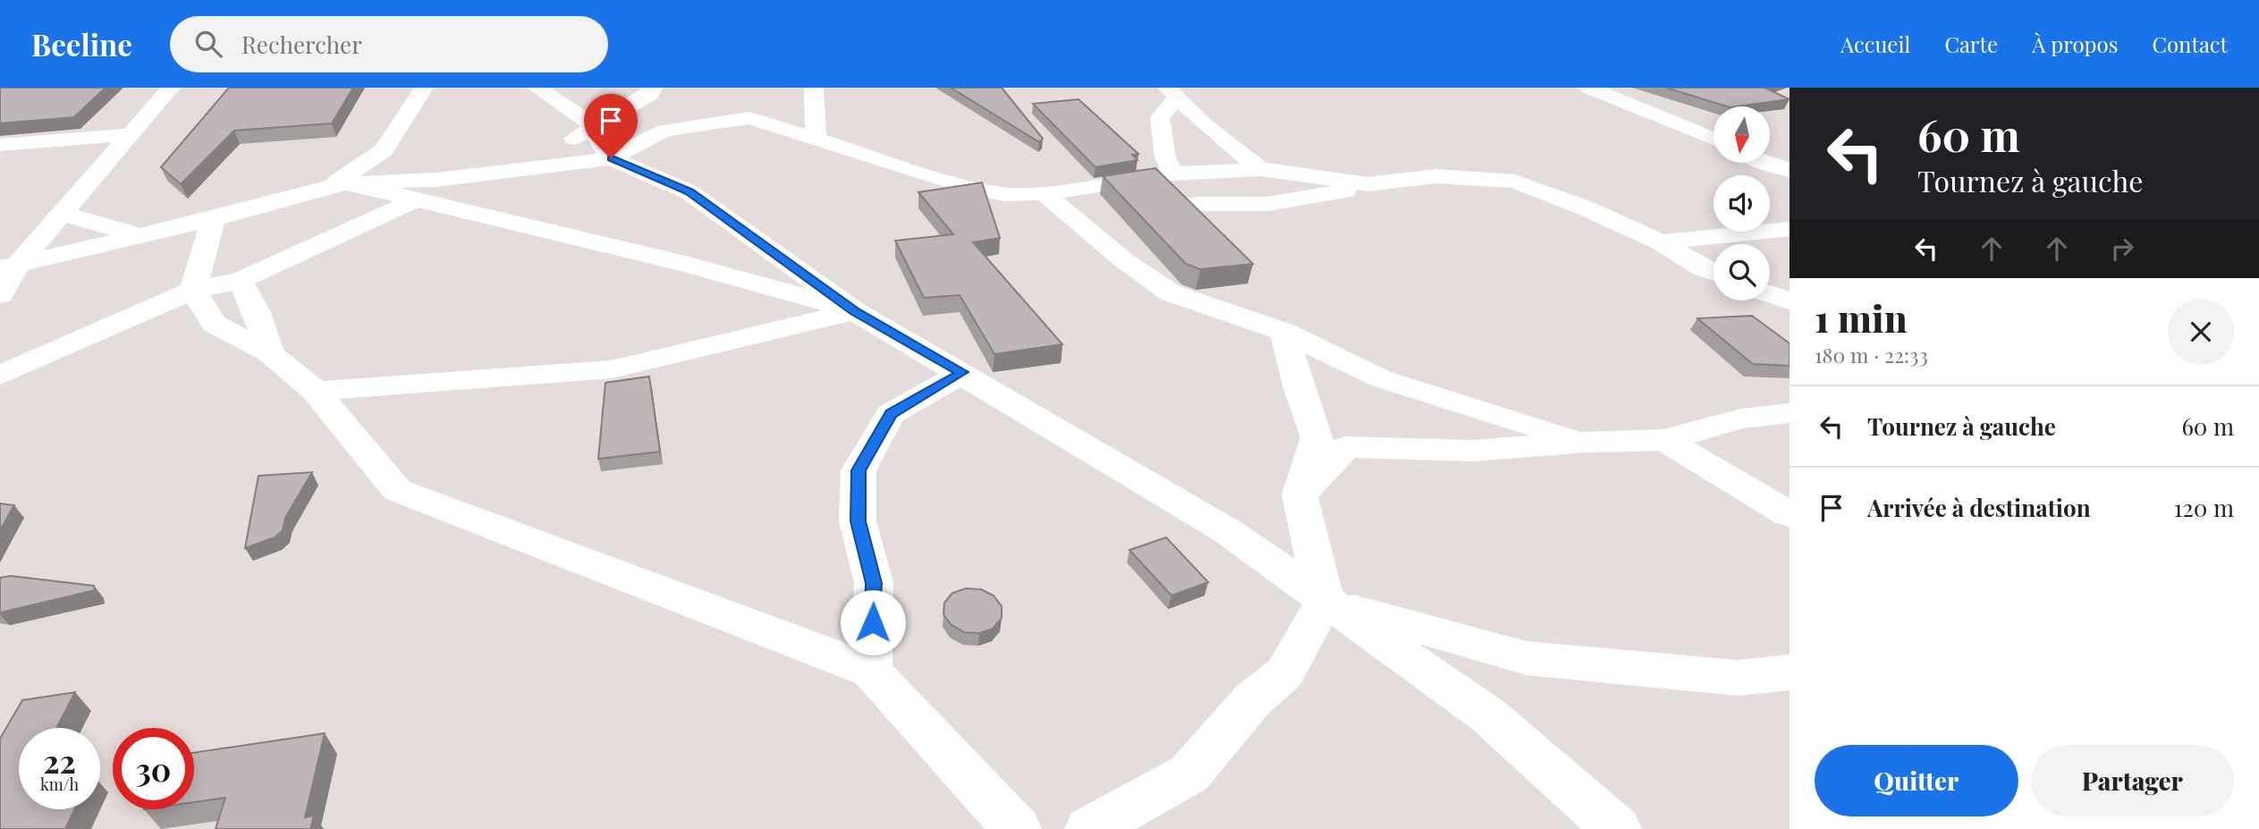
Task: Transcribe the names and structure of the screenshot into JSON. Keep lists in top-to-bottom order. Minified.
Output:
{"north":"bottom","page":{"header":"Beeline","search":"Rechercher","nav":["Accueil","Carte","À propos","Contact"],"turn":["60 m","Tournez à gauche"],"heading":["1 min","180 m · 22:33"],"list":[{"name":"Tournez à gauche","value":"60 m"},{"name":"Arrivée à destination","value":"120 m"}],"speed":"22 km/h","limit":"30","buttons":["Quitter","Partager"]}}
